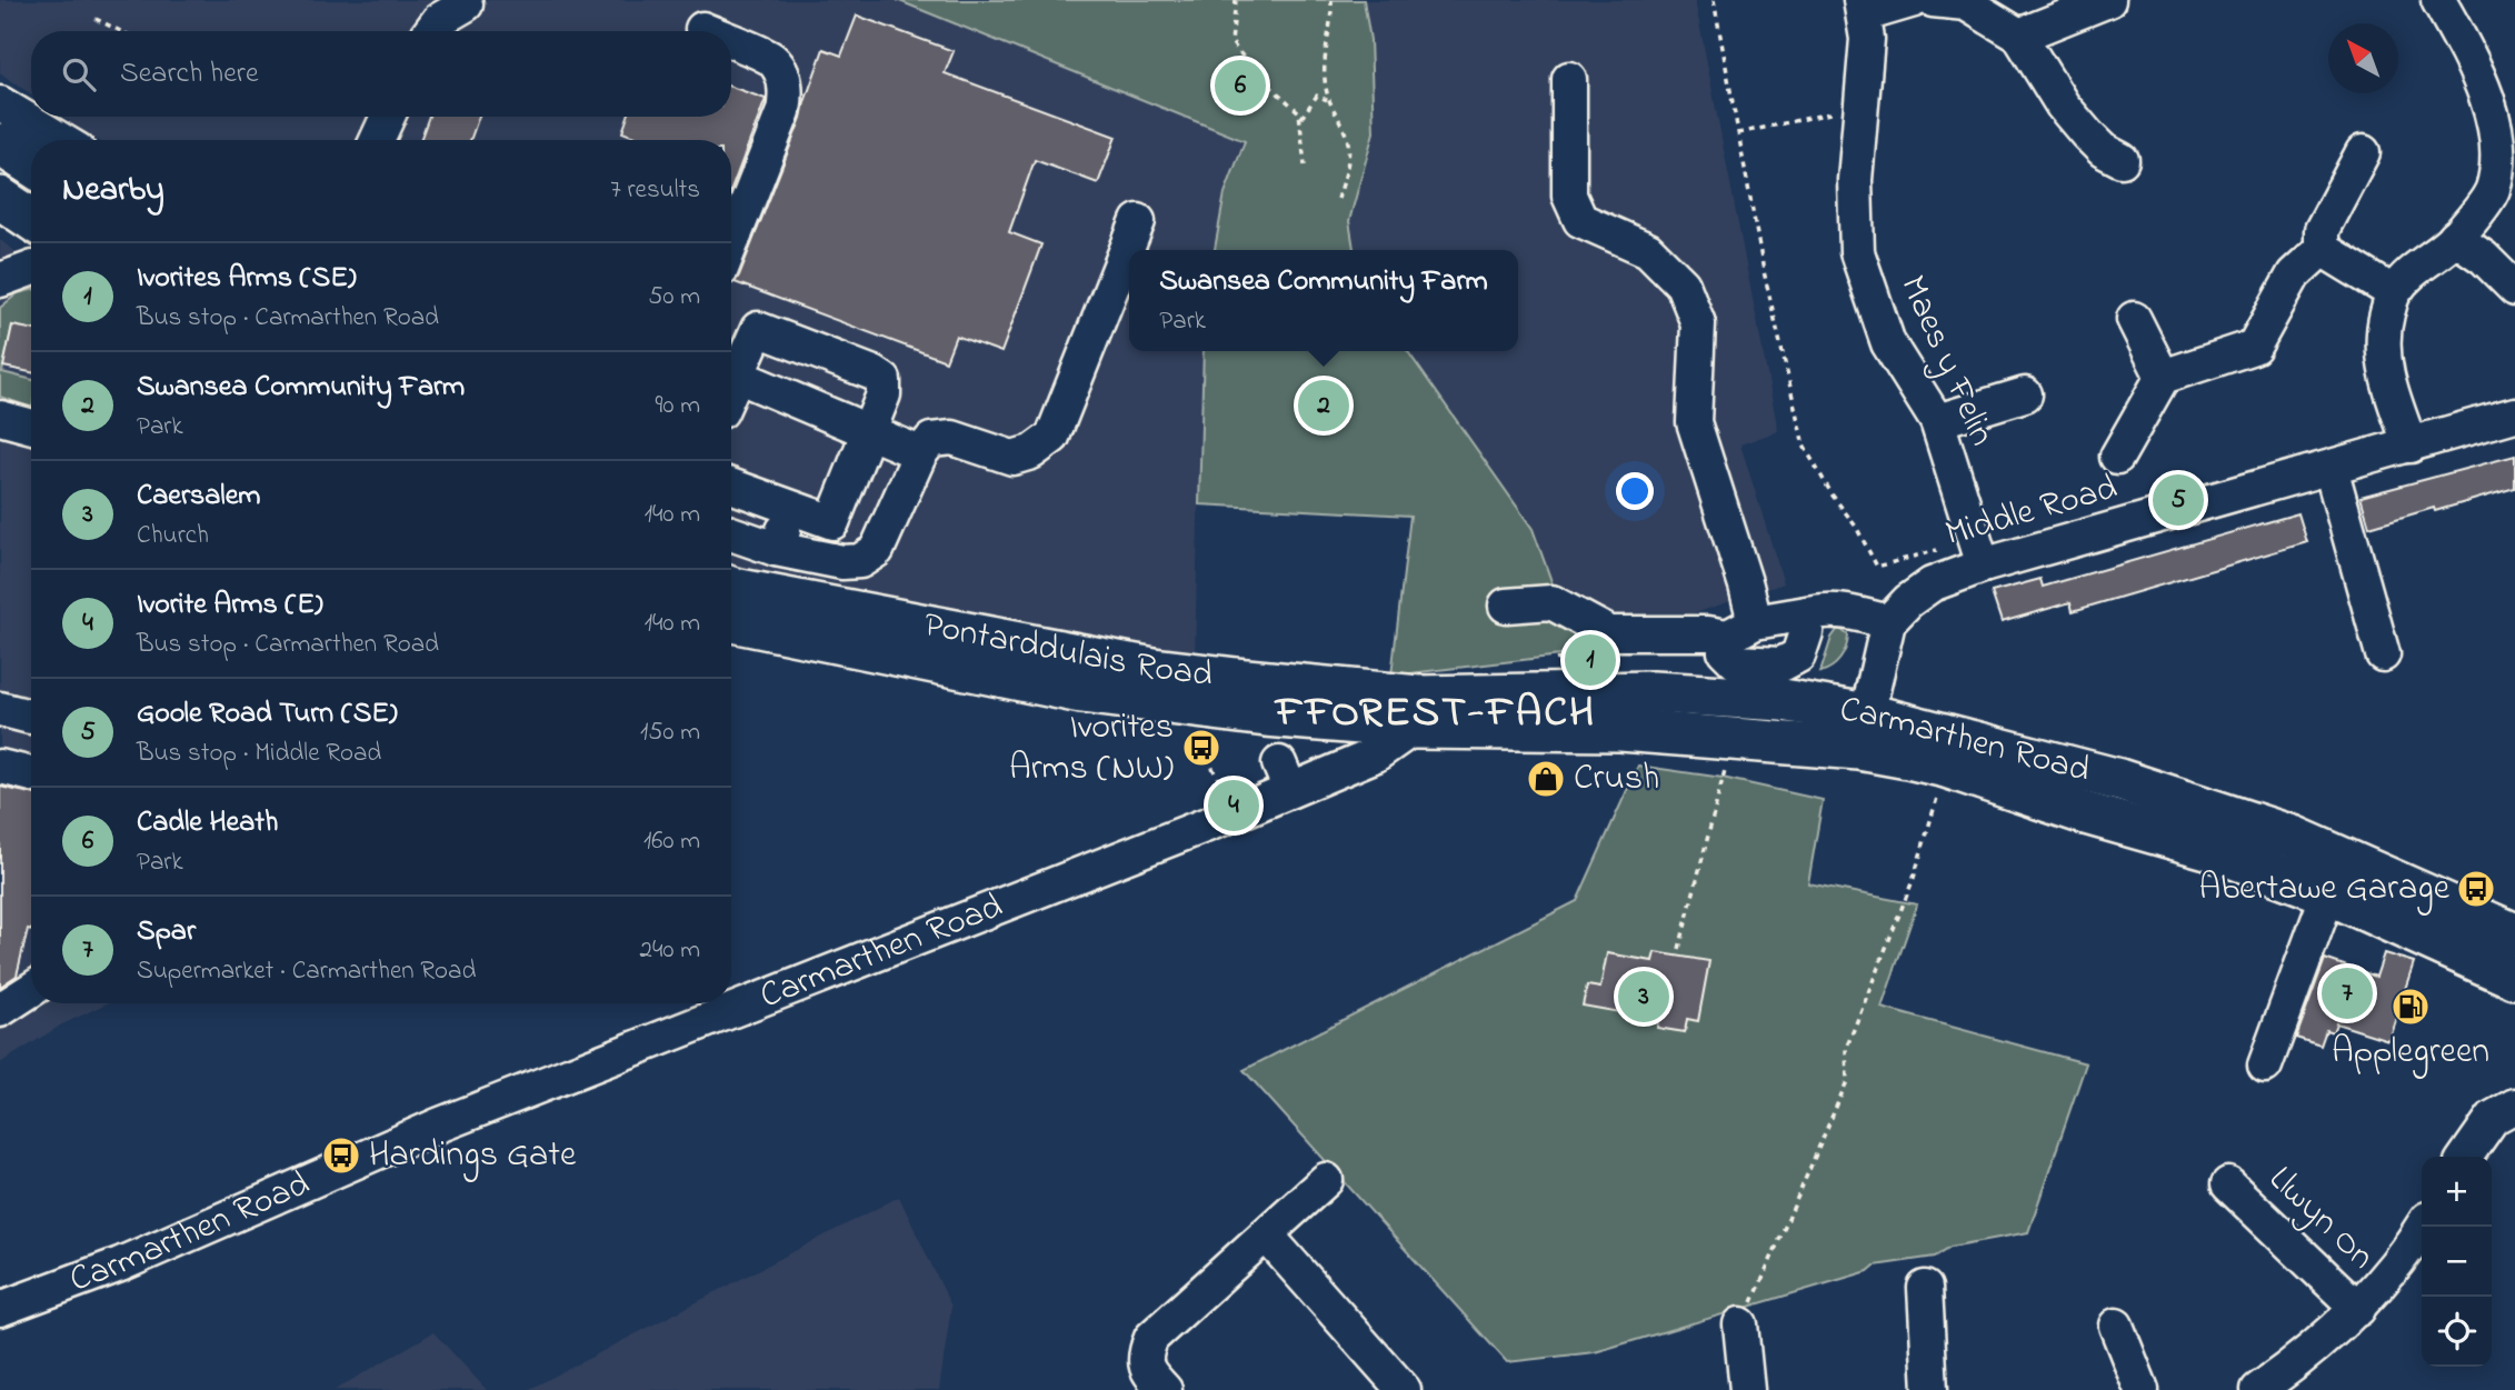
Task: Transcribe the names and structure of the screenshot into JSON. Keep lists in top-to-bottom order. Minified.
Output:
{"streets":{"main road":["Pontarddulais Road","Carmarthen Road"],"street":["Maes y Felin","Middle Road","Llwyn On"]},"crossings":[["Maes y Felin","Middle Road"],["Pontarddulais Road","Carmarthen Road"]],"districts":["FFOREST-FACH"],"places":{"bus stop":["Ivorites Arms (NW)","Abertawe Garage","Hardings Gate"],"shop":["Crush"],"fuel station":["Applegreen"]},"north":"top left","page":{"search":"Search here","pins":["6","2","5","1","4","7","3"],"heading":["Nearby","7 results"],"list":[{"mark":"1","name":"Ivorites Arms (SE)","note":"Bus stop · Carmarthen Road","value":"50 m"},{"mark":"2","name":"Swansea Community Farm","note":"Park","value":"90 m"},{"mark":"3","name":"Caersalem","note":"Church","value":"140 m"},{"mark":"4","name":"Ivorite Arms (E)","note":"Bus stop · Carmarthen Road","value":"140 m"},{"mark":"5","name":"Goole Road Turn (SE)","note":"Bus stop · Middle Road","value":"150 m"},{"mark":"6","name":"Cadle Heath","note":"Park","value":"160 m"},{"mark":"7","name":"Spar","note":"Supermarket · Carmarthen Road","value":"240 m"}],"popup":["Swansea Community Farm","Park"],"map_buttons":["+","−"]}}
